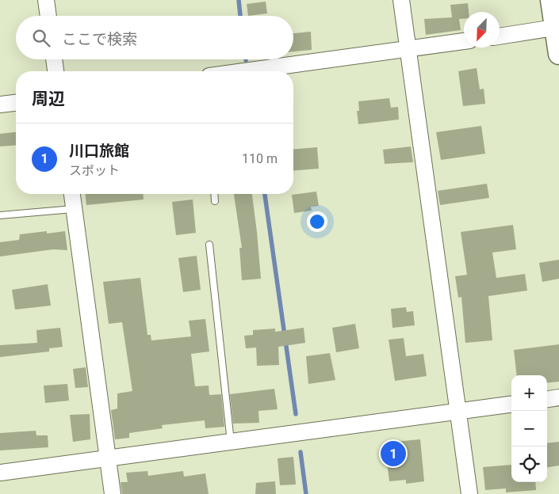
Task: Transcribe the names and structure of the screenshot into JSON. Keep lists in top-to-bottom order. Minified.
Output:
{"north":"bottom left","page":{"search":"ここで検索","heading":"周辺","list":[{"mark":"1","name":"川口旅館","note":"スポット","value":"110 m"}],"map_buttons":["+","−"],"pins":"1"}}
